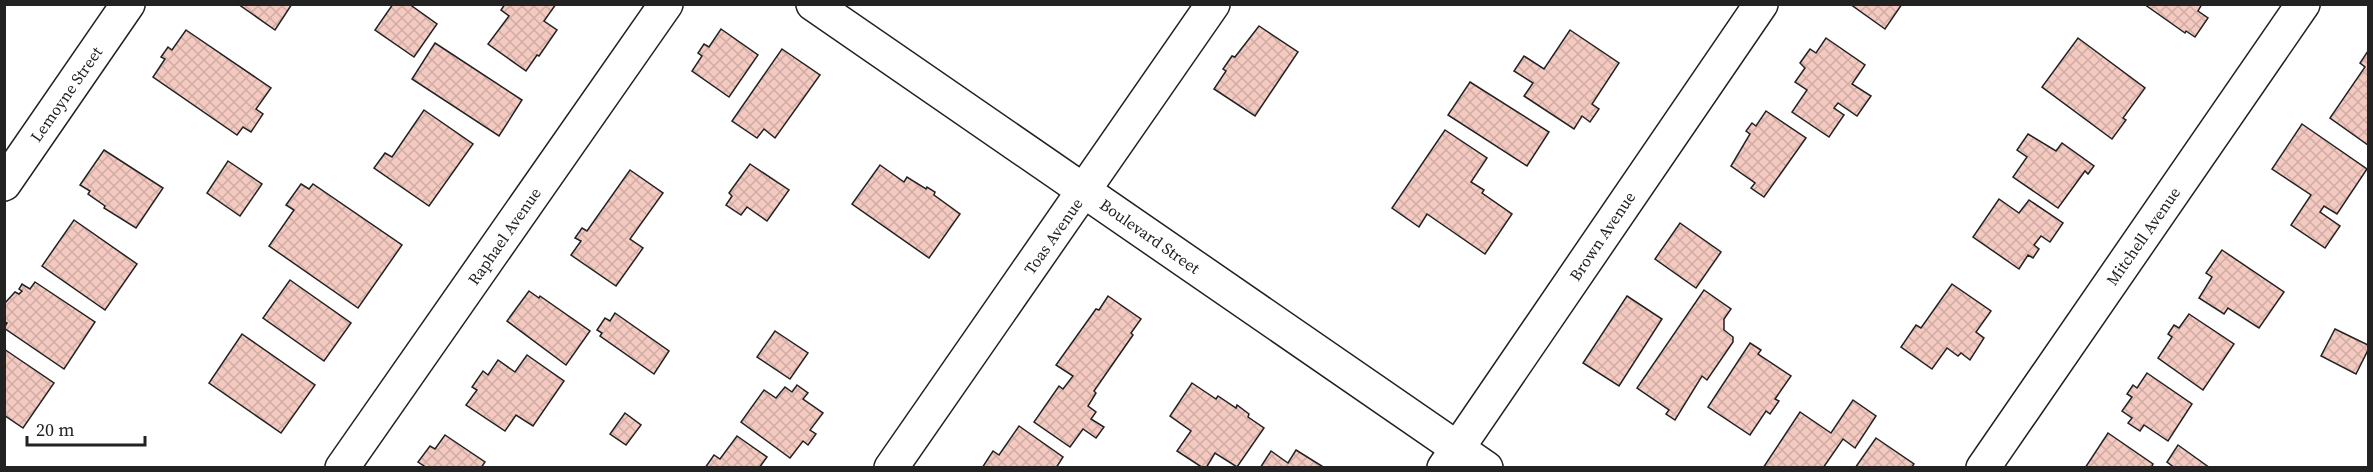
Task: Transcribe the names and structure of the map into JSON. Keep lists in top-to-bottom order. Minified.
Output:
{"streets":{"street":["Lemoyne Street","Raphael Avenue","Toas Avenue","Boulevard Street","Brown Avenue","Mitchell Avenue"]},"crossings":[["Toas Avenue","Boulevard Street"],["Boulevard Street","Brown Avenue"]],"scale_bar":"20 m"}
